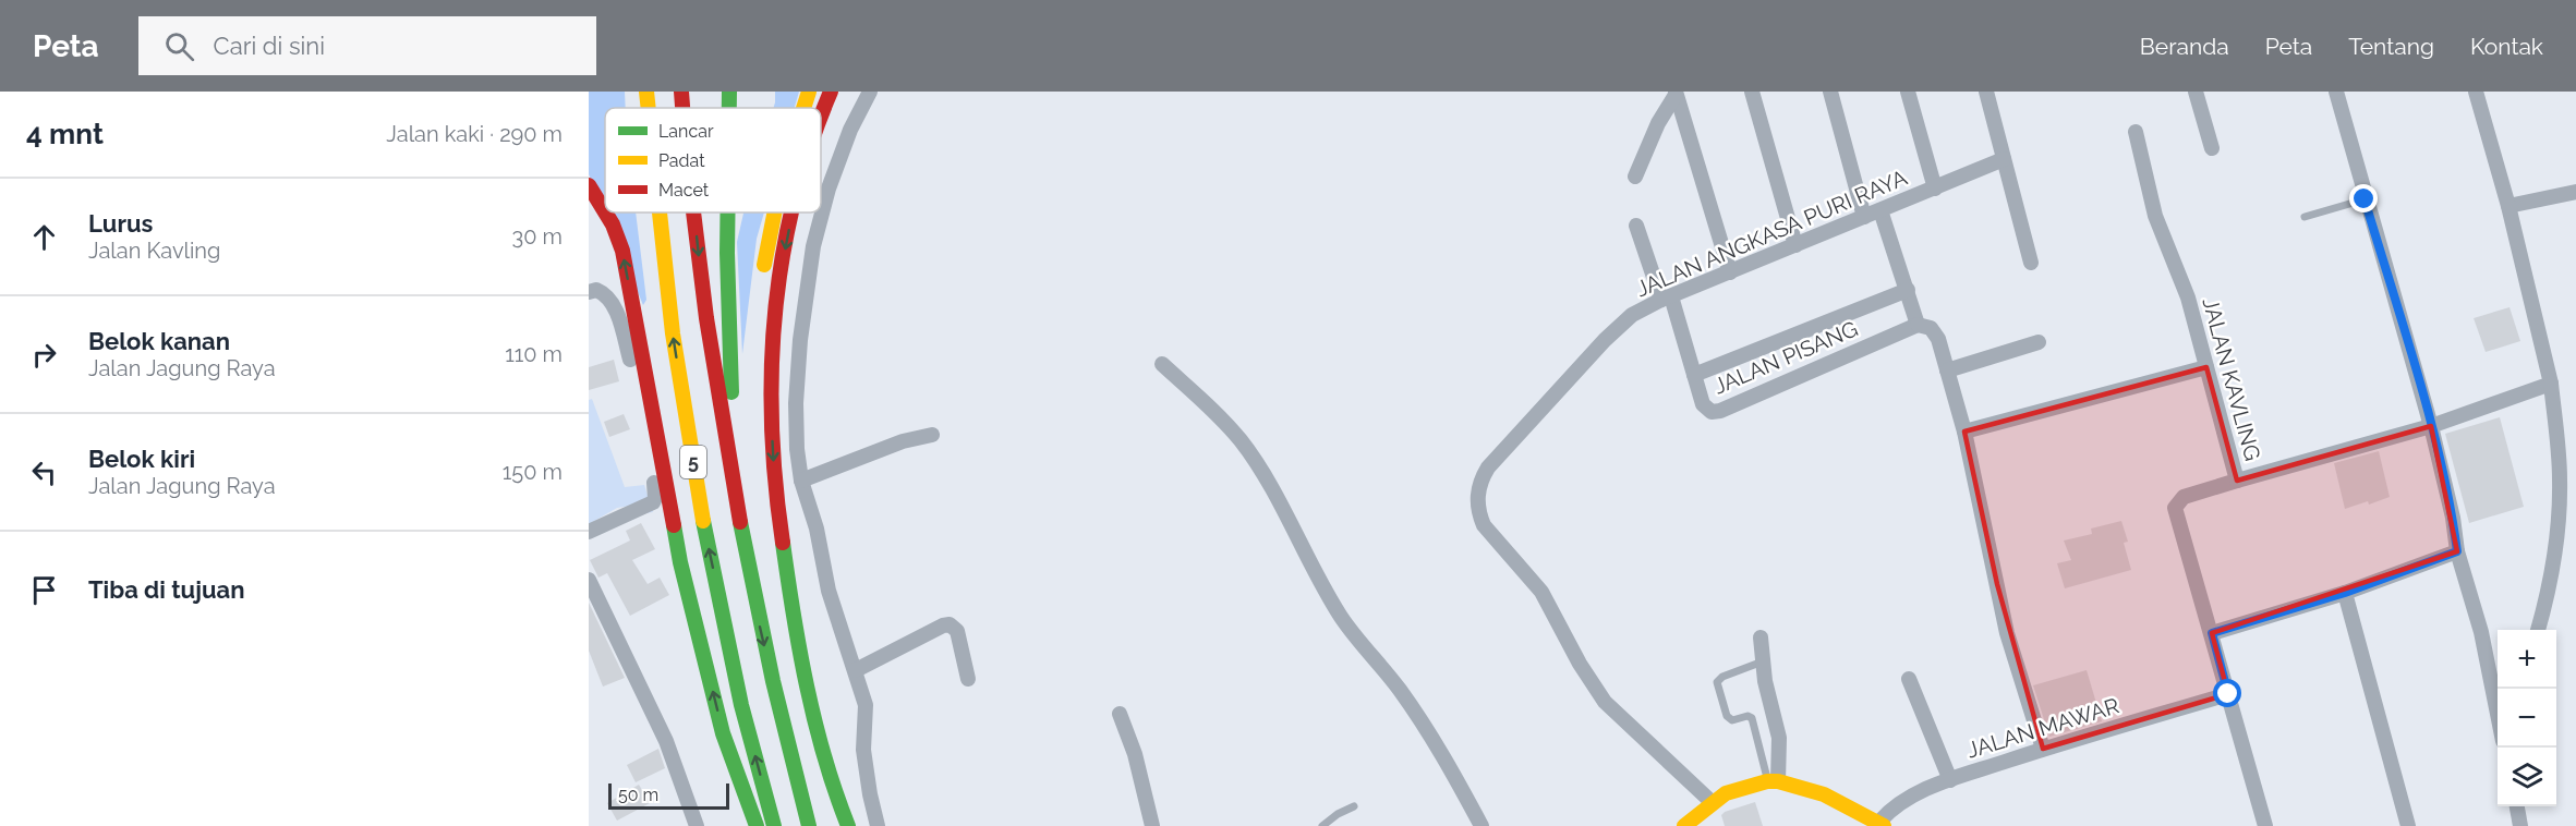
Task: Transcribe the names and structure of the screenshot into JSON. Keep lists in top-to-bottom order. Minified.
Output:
{"streets":{"main road":["5"],"street":["JALAN ANGKASA PURI RAYA","JALAN PISANG","JALAN KAVLING","JALAN MAWAR"]},"crossings":[["JALAN ANGKASA PURI RAYA","JALAN PISANG"],["JALAN KAVLING","JALAN MAWAR"]],"legend":["Lancar","Padat","Macet"],"scale_bar":"50 m","page":{"header":"Peta","search":"Cari di sini","nav":["Beranda","Peta","Tentang","Kontak"],"heading":["4 mnt","Jalan kaki · 290 m"],"list":[["Lurus","Jalan Kavling","30 m"],["Belok kanan","Jalan Jagung Raya","110 m"],["Belok kiri","Jalan Jagung Raya","150 m"],"Tiba di tujuan"],"map_buttons":["+","−"],"scale":"50 m"}}
